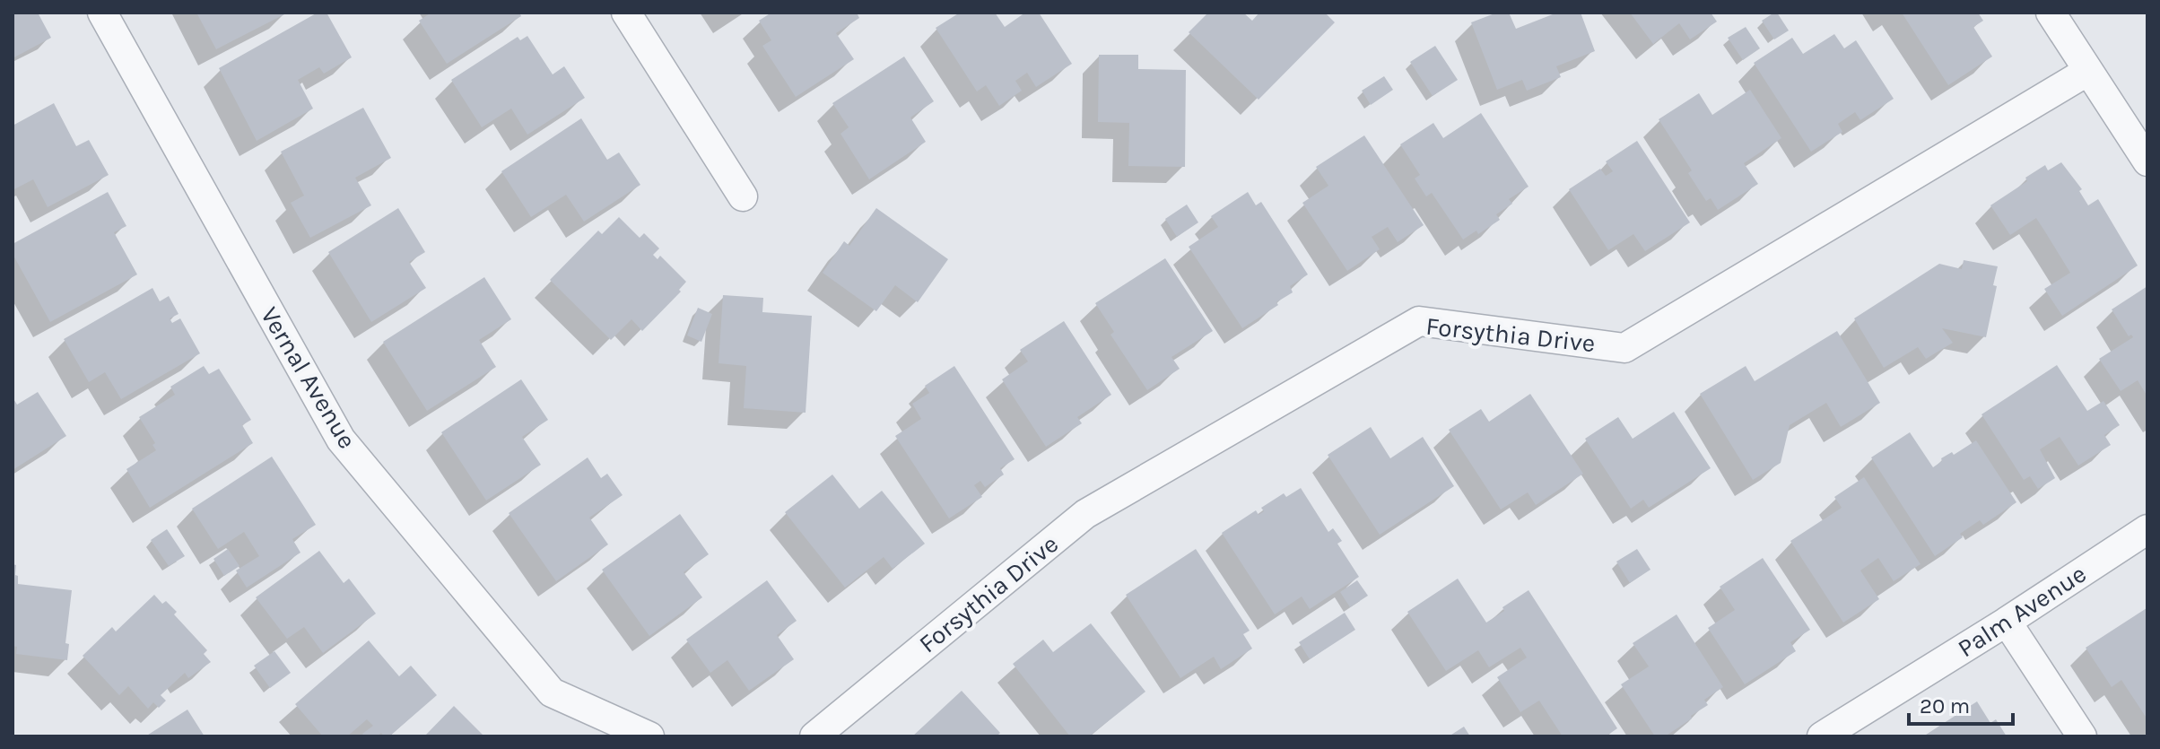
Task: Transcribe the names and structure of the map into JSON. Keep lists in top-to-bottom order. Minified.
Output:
{"streets":{"street":["Forsythia Drive","Vernal Avenue","Palm Avenue"]},"scale_bar":"20 m"}
